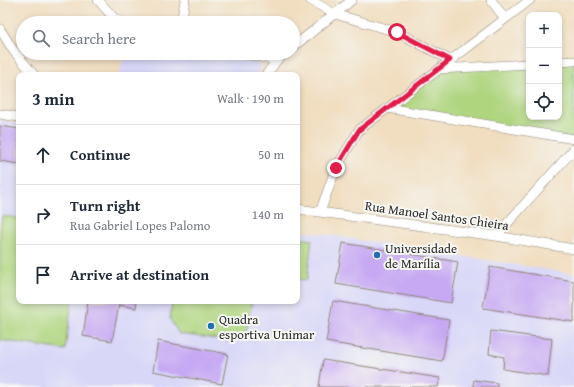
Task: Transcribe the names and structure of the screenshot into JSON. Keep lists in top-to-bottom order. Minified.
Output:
{"streets":{"street":["Rua Manoel Santos Chieira"]},"places":["Universidade de Marília","Quadra esportiva Unimar"],"page":{"map_buttons":["+","−"],"search":"Search here","heading":["3 min","Walk · 190 m"],"list":[["Continue","50 m"],["Turn right","Rua Gabriel Lopes Palomo","140 m"],"Arrive at destination"]}}
